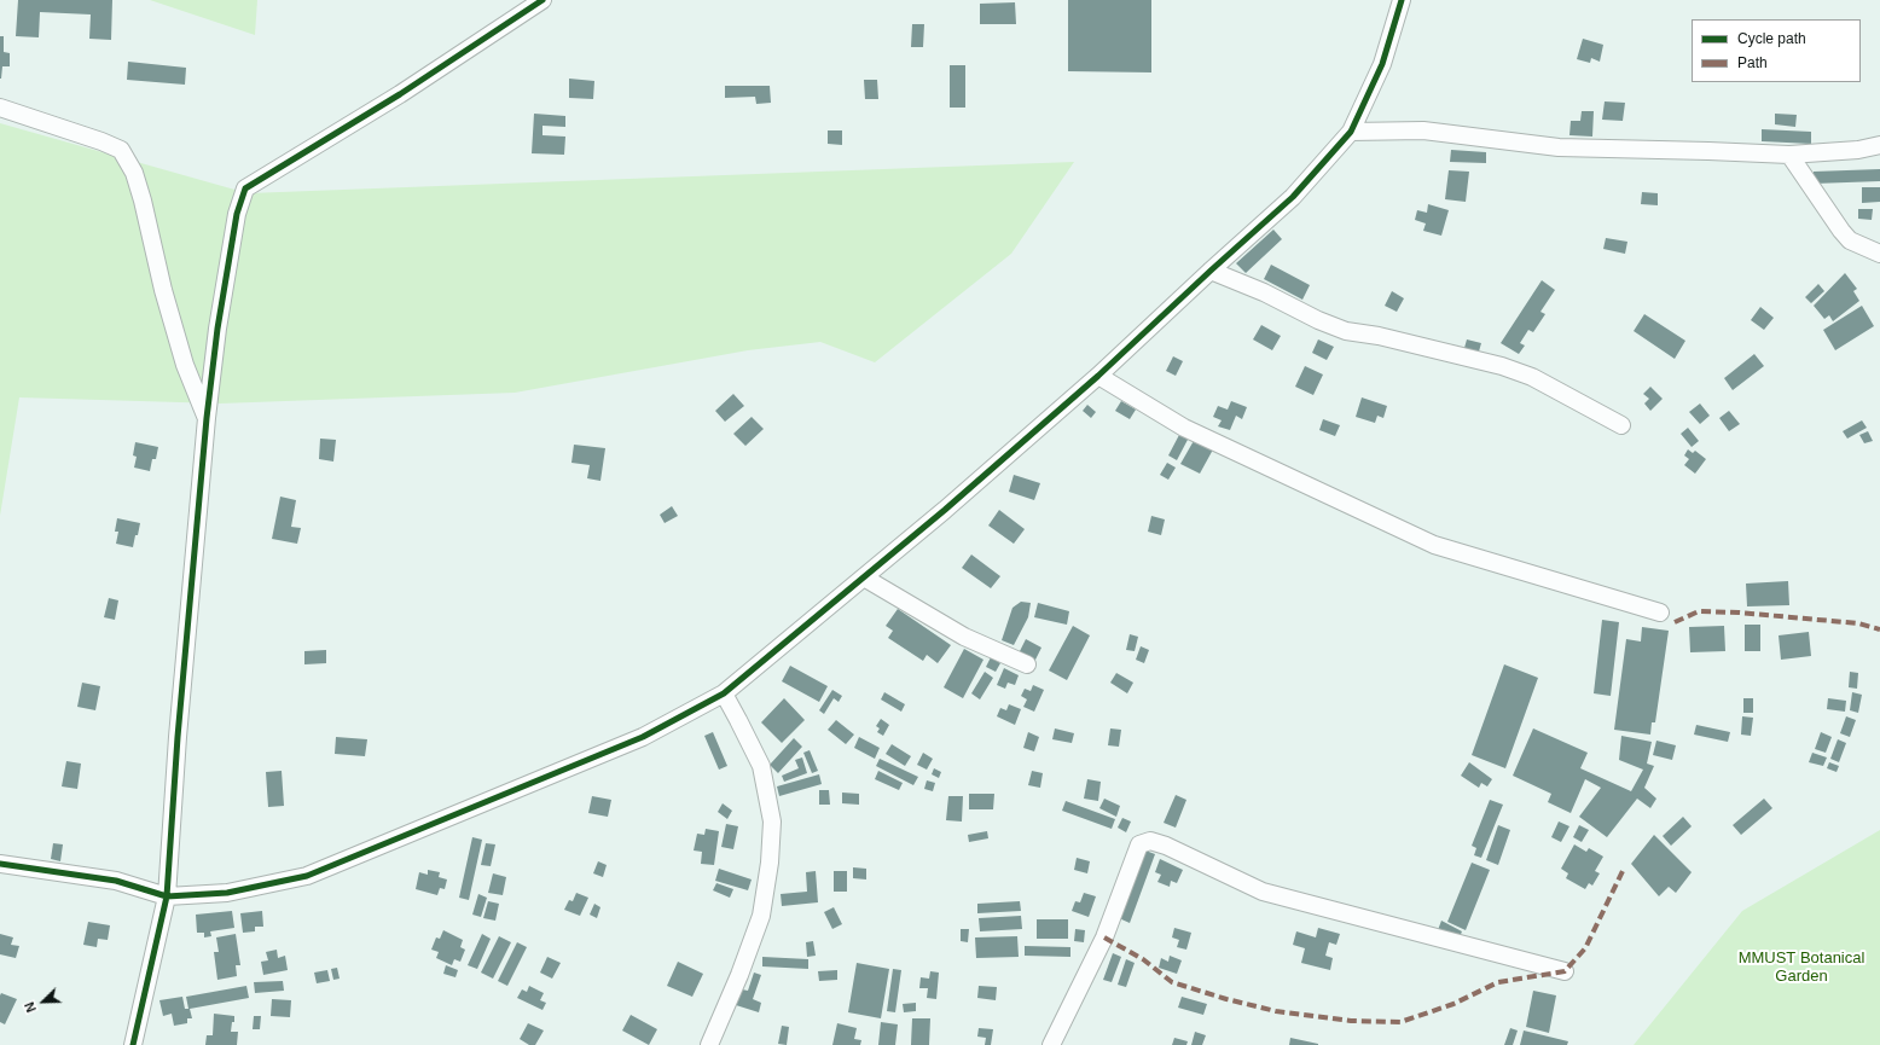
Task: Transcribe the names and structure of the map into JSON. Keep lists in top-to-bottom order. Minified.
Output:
{"parks":["MMUST Botanical Garden"],"legend":["Cycle path","Path"],"north":"bottom left"}
